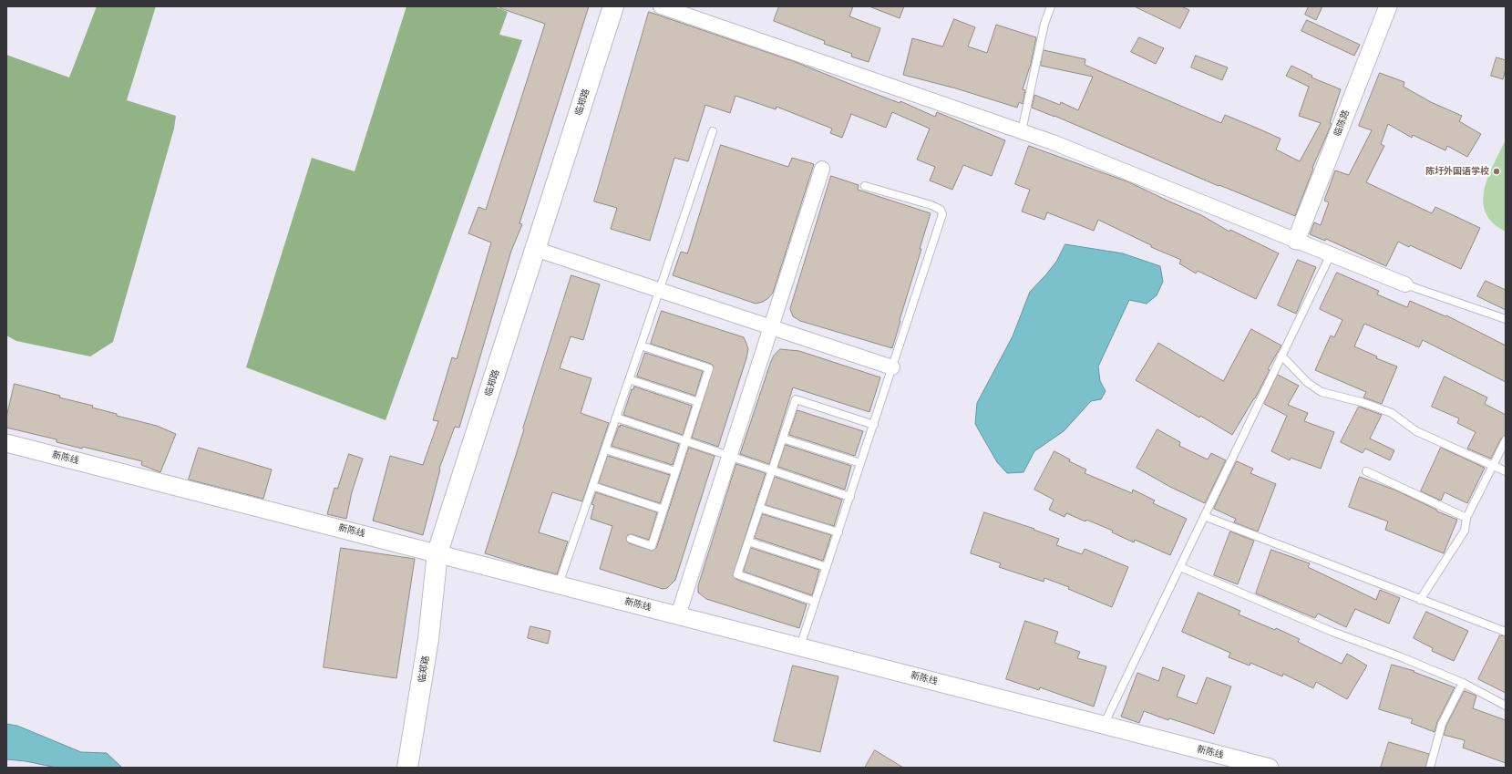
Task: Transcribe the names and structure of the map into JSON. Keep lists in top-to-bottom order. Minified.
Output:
{"streets":{"main road":["临郑路"],"street":["临陈路","新陈线"]},"crossings":[["临郑路","新陈线"]],"places":["陈圩外国语学校"]}
